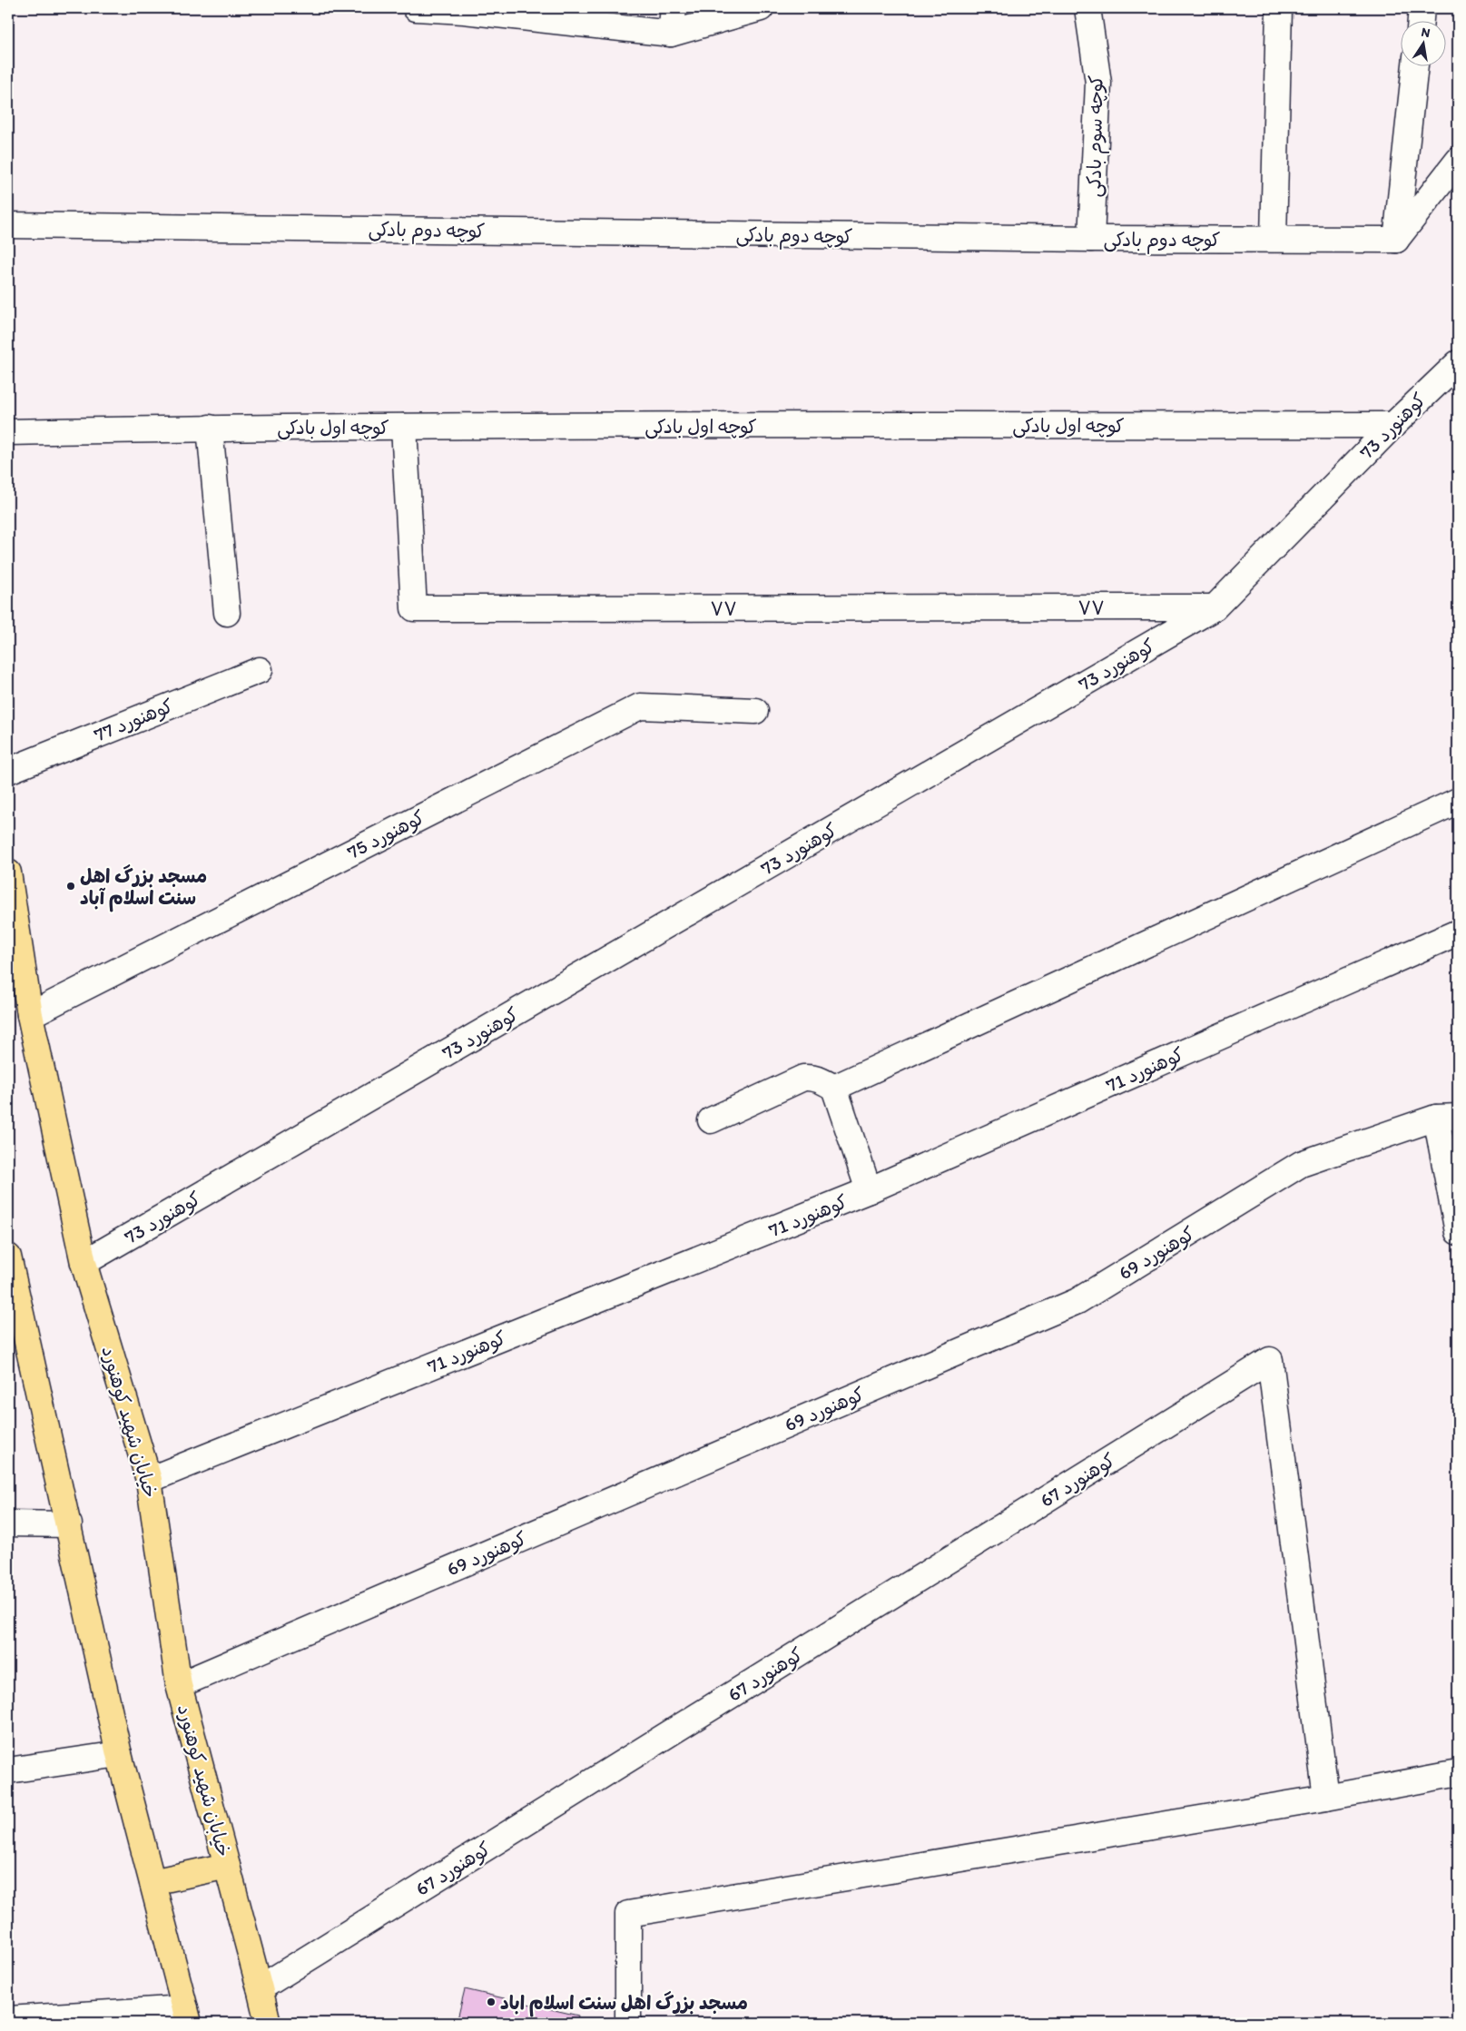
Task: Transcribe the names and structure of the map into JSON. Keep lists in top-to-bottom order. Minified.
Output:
{"streets":{"main road":["خیابان شهید کوهنورد"],"street":["کوچه سوم بادکی","کوچه دوم بادکی","کوچه اول بادکی","کوهنورد 73","۷۷","کوهنورد 77","کوهنورد 75","کوهنورد 71","کوهنورد 69","کوهنورد 67"]},"crossings":[["کوچه سوم بادکی","کوچه دوم بادکی"],["کوچه اول بادکی","کوهنورد 73"],["کوچه اول بادکی","۷۷"],["کوهنورد 73","۷۷"],["کوهنورد 73","خیابان شهید کوهنورد"],["کوهنورد 75","خیابان شهید کوهنورد"],["کوهنورد 71","خیابان شهید کوهنورد"],["کوهنورد 69","خیابان شهید کوهنورد"],["خیابان شهید کوهنورد","کوهنورد 67"]],"places":["مسجد بزرگ اهل سنت اسلام آباد","مسجد بزرگ اهل سنت اسلام اباد"],"north":"top"}
